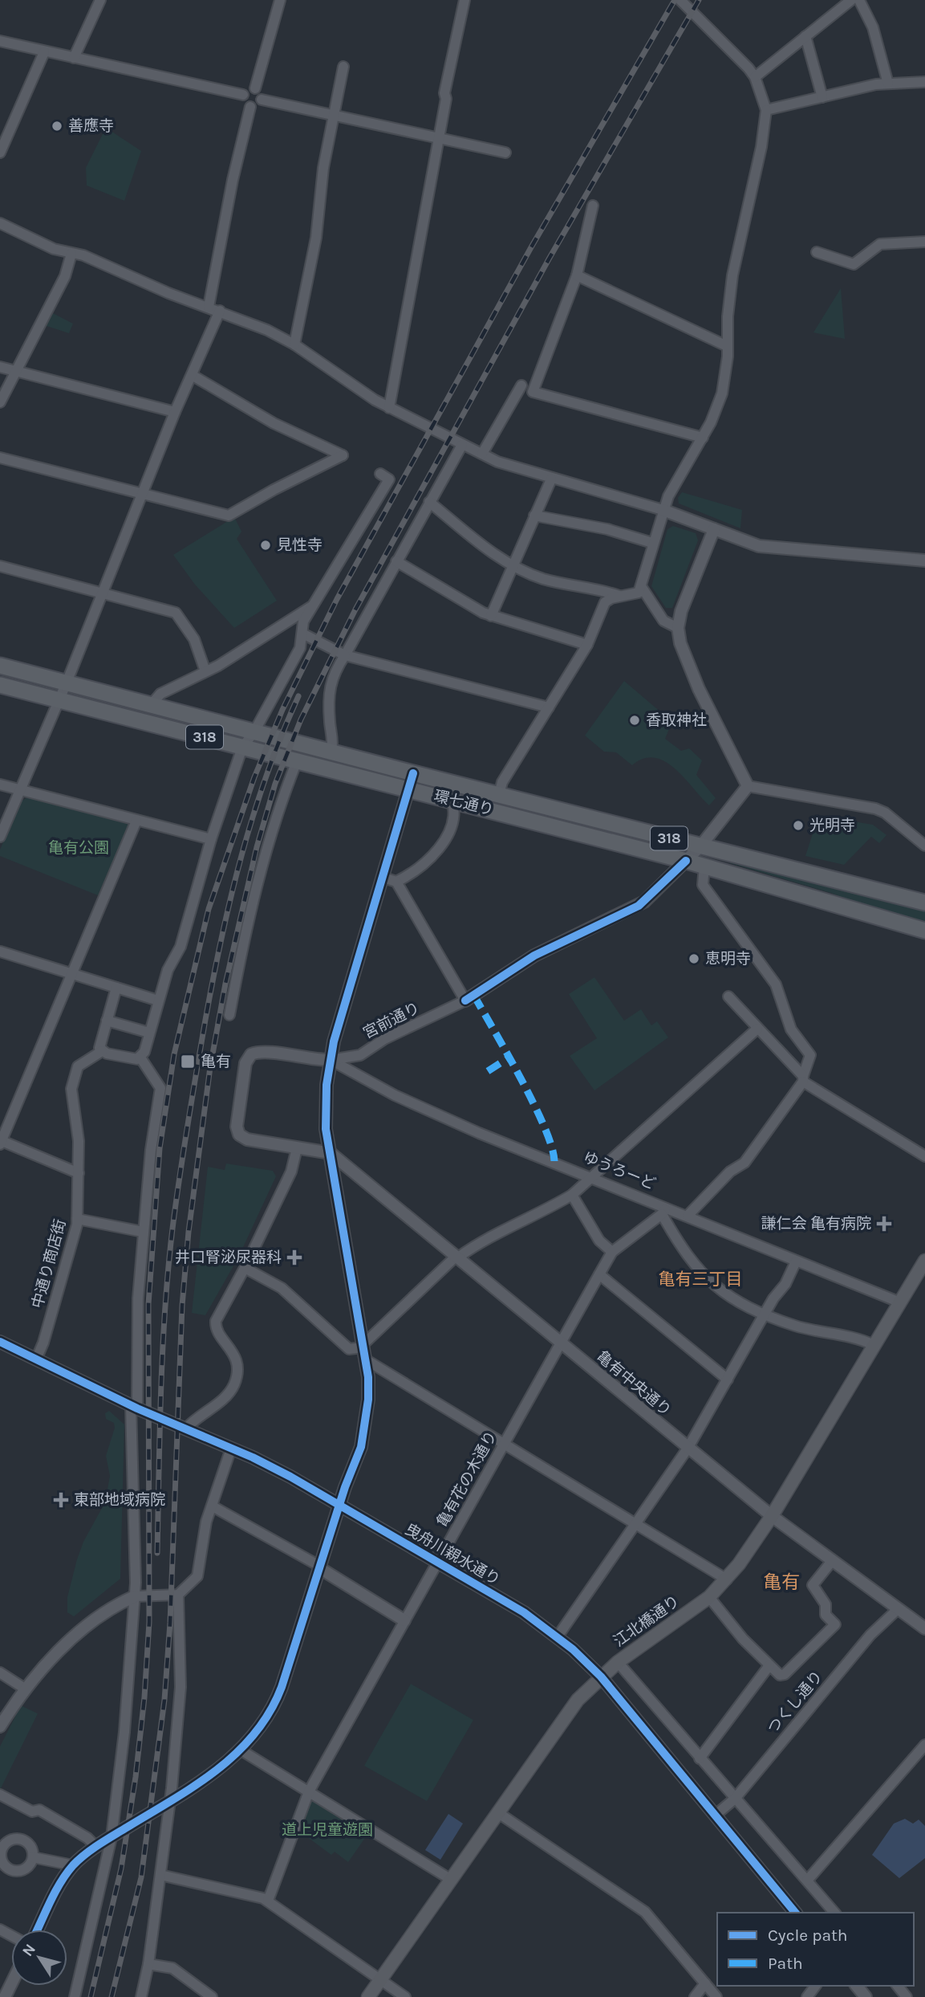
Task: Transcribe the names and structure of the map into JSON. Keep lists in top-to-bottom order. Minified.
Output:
{"streets":{"main road":["318","環七通り","江北橋通り"],"street":["宮前通り","ゆうろーど","中通り商店街","亀有中央通り","亀有花の木通り","曳舟川親水通り","つくし通り"]},"crossings":[["宮前通り","ゆうろーど"],["ゆうろーど","亀有花の木通り"],["ゆうろーど","江北橋通り"],["中通り商店街","曳舟川親水通り"],["亀有中央通り","亀有花の木通り"],["亀有中央通り","江北橋通り"],["亀有中央通り","つくし通り"],["亀有花の木通り","曳舟川親水通り"],["曳舟川親水通り","江北橋通り"],["曳舟川親水通り","つくし通り"]],"districts":["亀有三丁目","亀有"],"parks":["亀有公園","道上児童遊園"],"places":{"other":["善應寺","見性寺","香取神社","光明寺","恵明寺"],"transit":["亀有"],"health":["謙仁会 亀有病院","井口腎泌尿器科","東部地域病院"]},"legend":["Cycle path","Path"],"north":"top left"}
